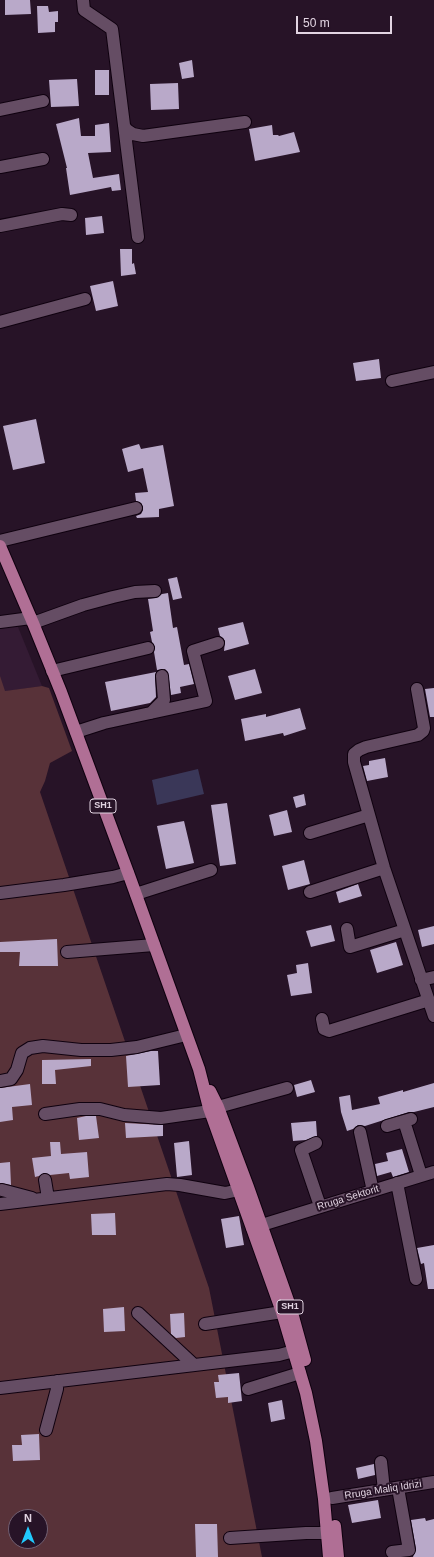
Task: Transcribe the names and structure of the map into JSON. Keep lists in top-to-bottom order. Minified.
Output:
{"streets":{"main road":["SH1"],"street":["Rruga Sektorit","Rruga Maliq Idrizi"]},"crossings":[["SH1","Rruga Sektorit"],["SH1","Rruga Maliq Idrizi"]],"scale_bar":"50 m","north":"top"}
